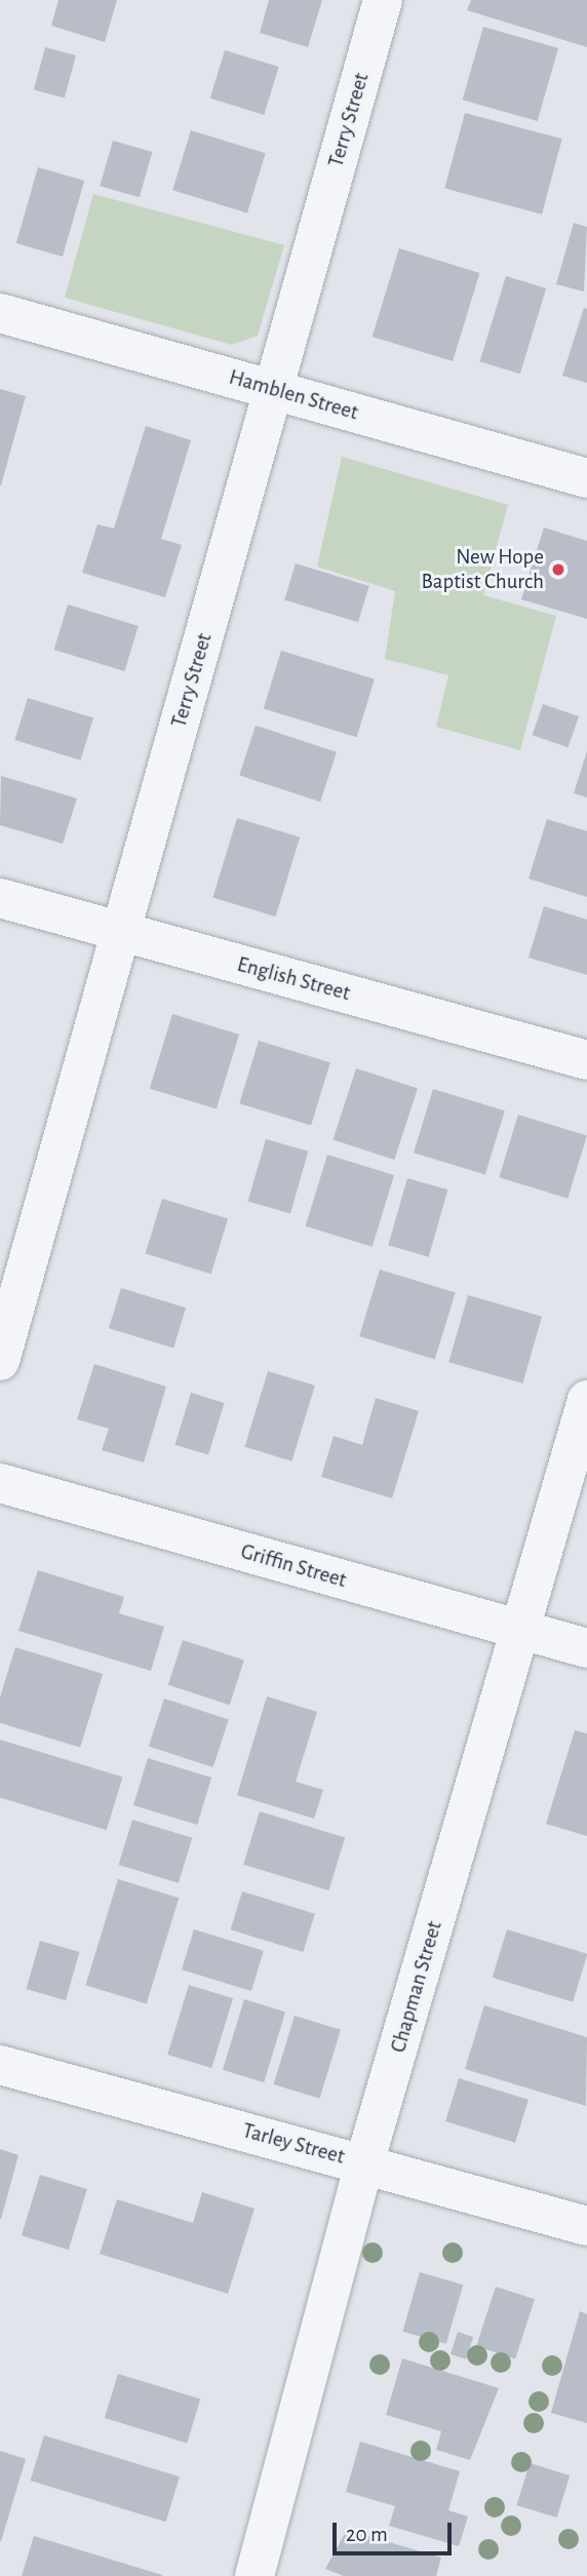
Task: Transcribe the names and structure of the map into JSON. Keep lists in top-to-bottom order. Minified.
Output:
{"streets":{"street":["Terry Street","Hamblen Street","English Street","Griffin Street","Chapman Street","Tarley Street"]},"crossings":[["Terry Street","Hamblen Street"],["Terry Street","English Street"],["Griffin Street","Chapman Street"],["Chapman Street","Tarley Street"]],"places":["New Hope Baptist Church"],"scale_bar":"20 m"}
